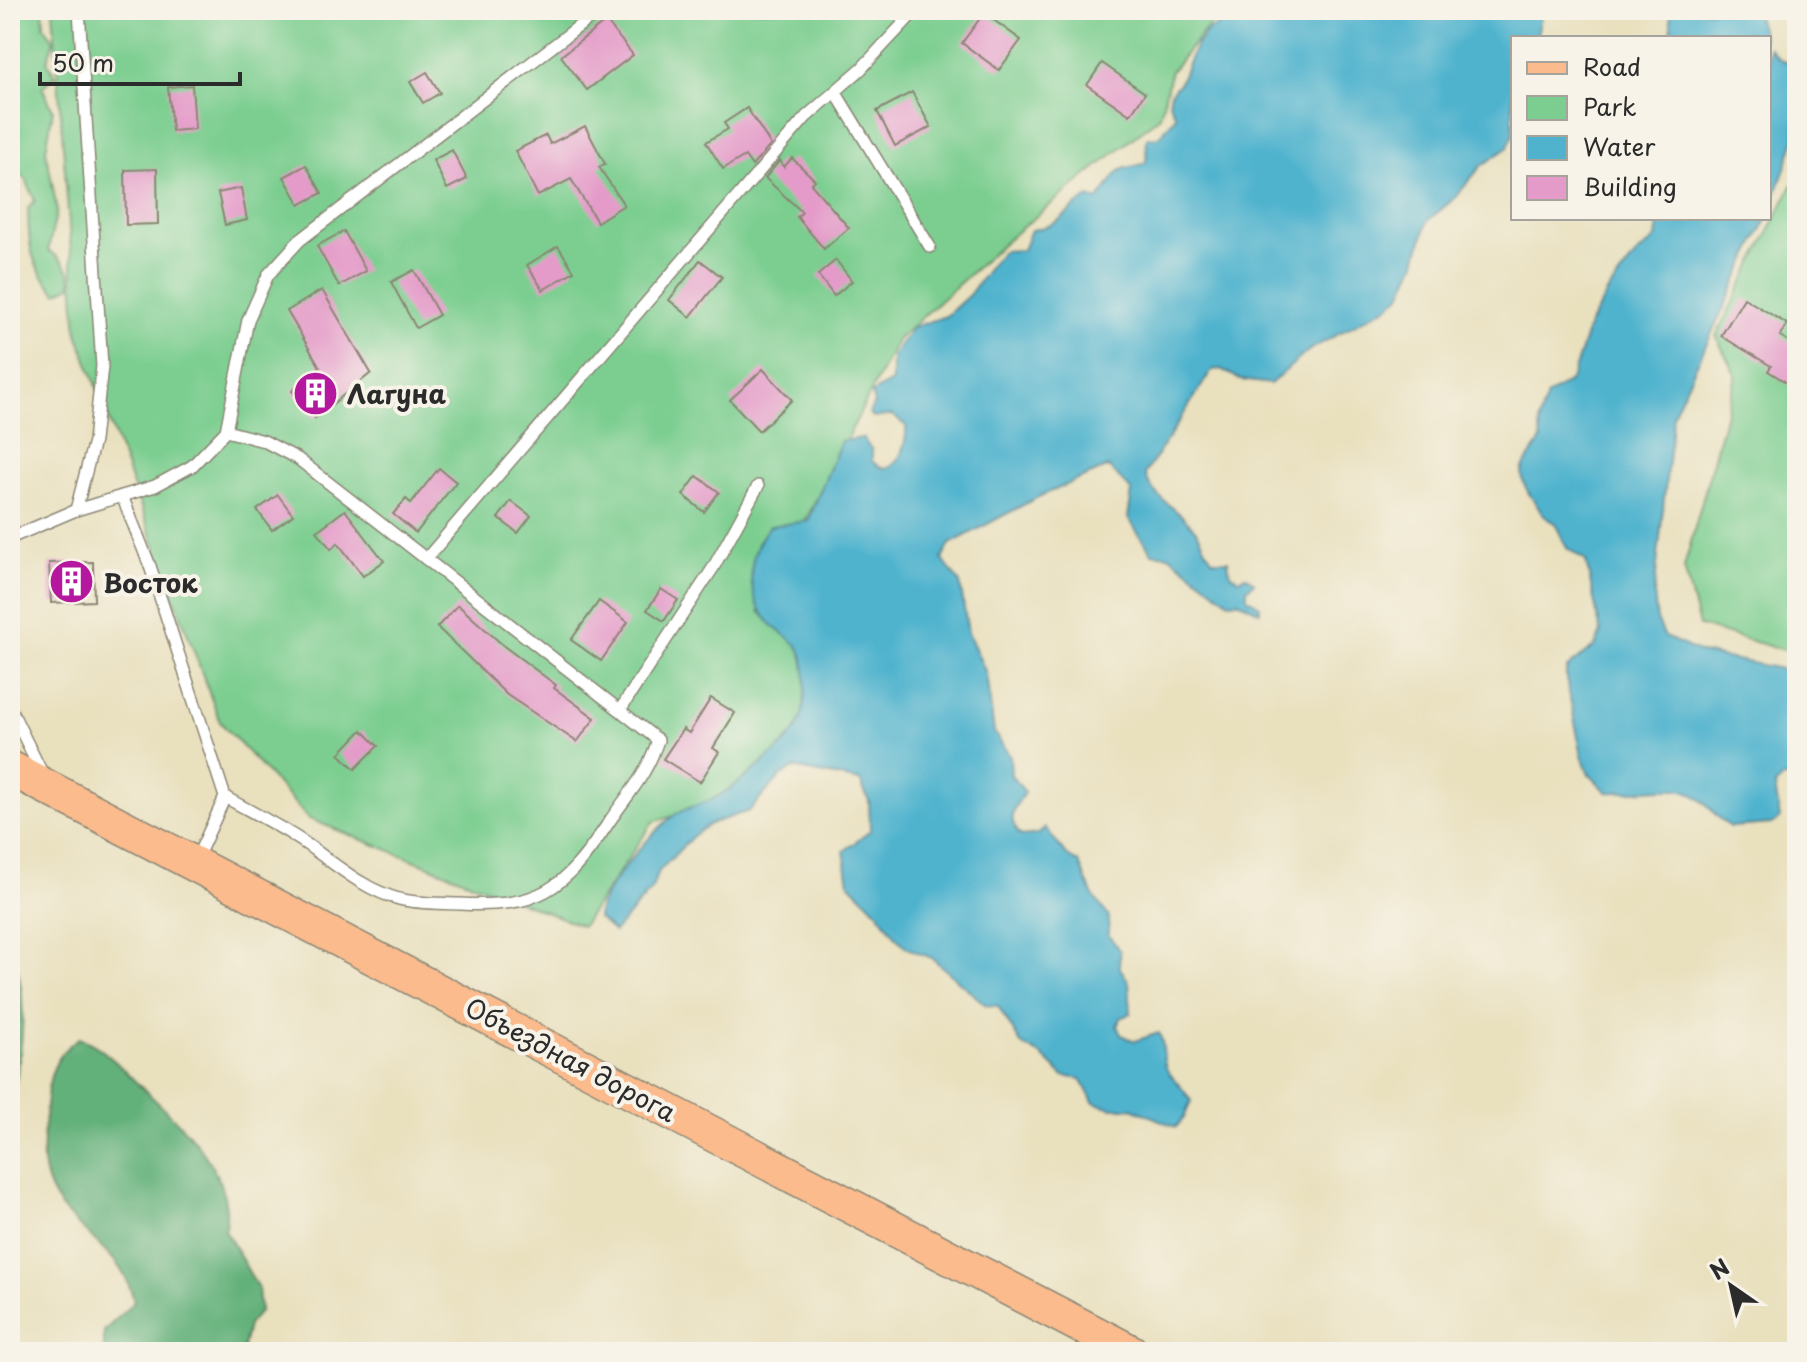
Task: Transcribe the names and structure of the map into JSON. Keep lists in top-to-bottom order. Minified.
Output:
{"streets":{"main road":["Объездная дорога"]},"places":{"building":["Лагуна","Восток"]},"legend":["Road","Park","Water","Building"],"scale_bar":"50 m","north":"top left"}
